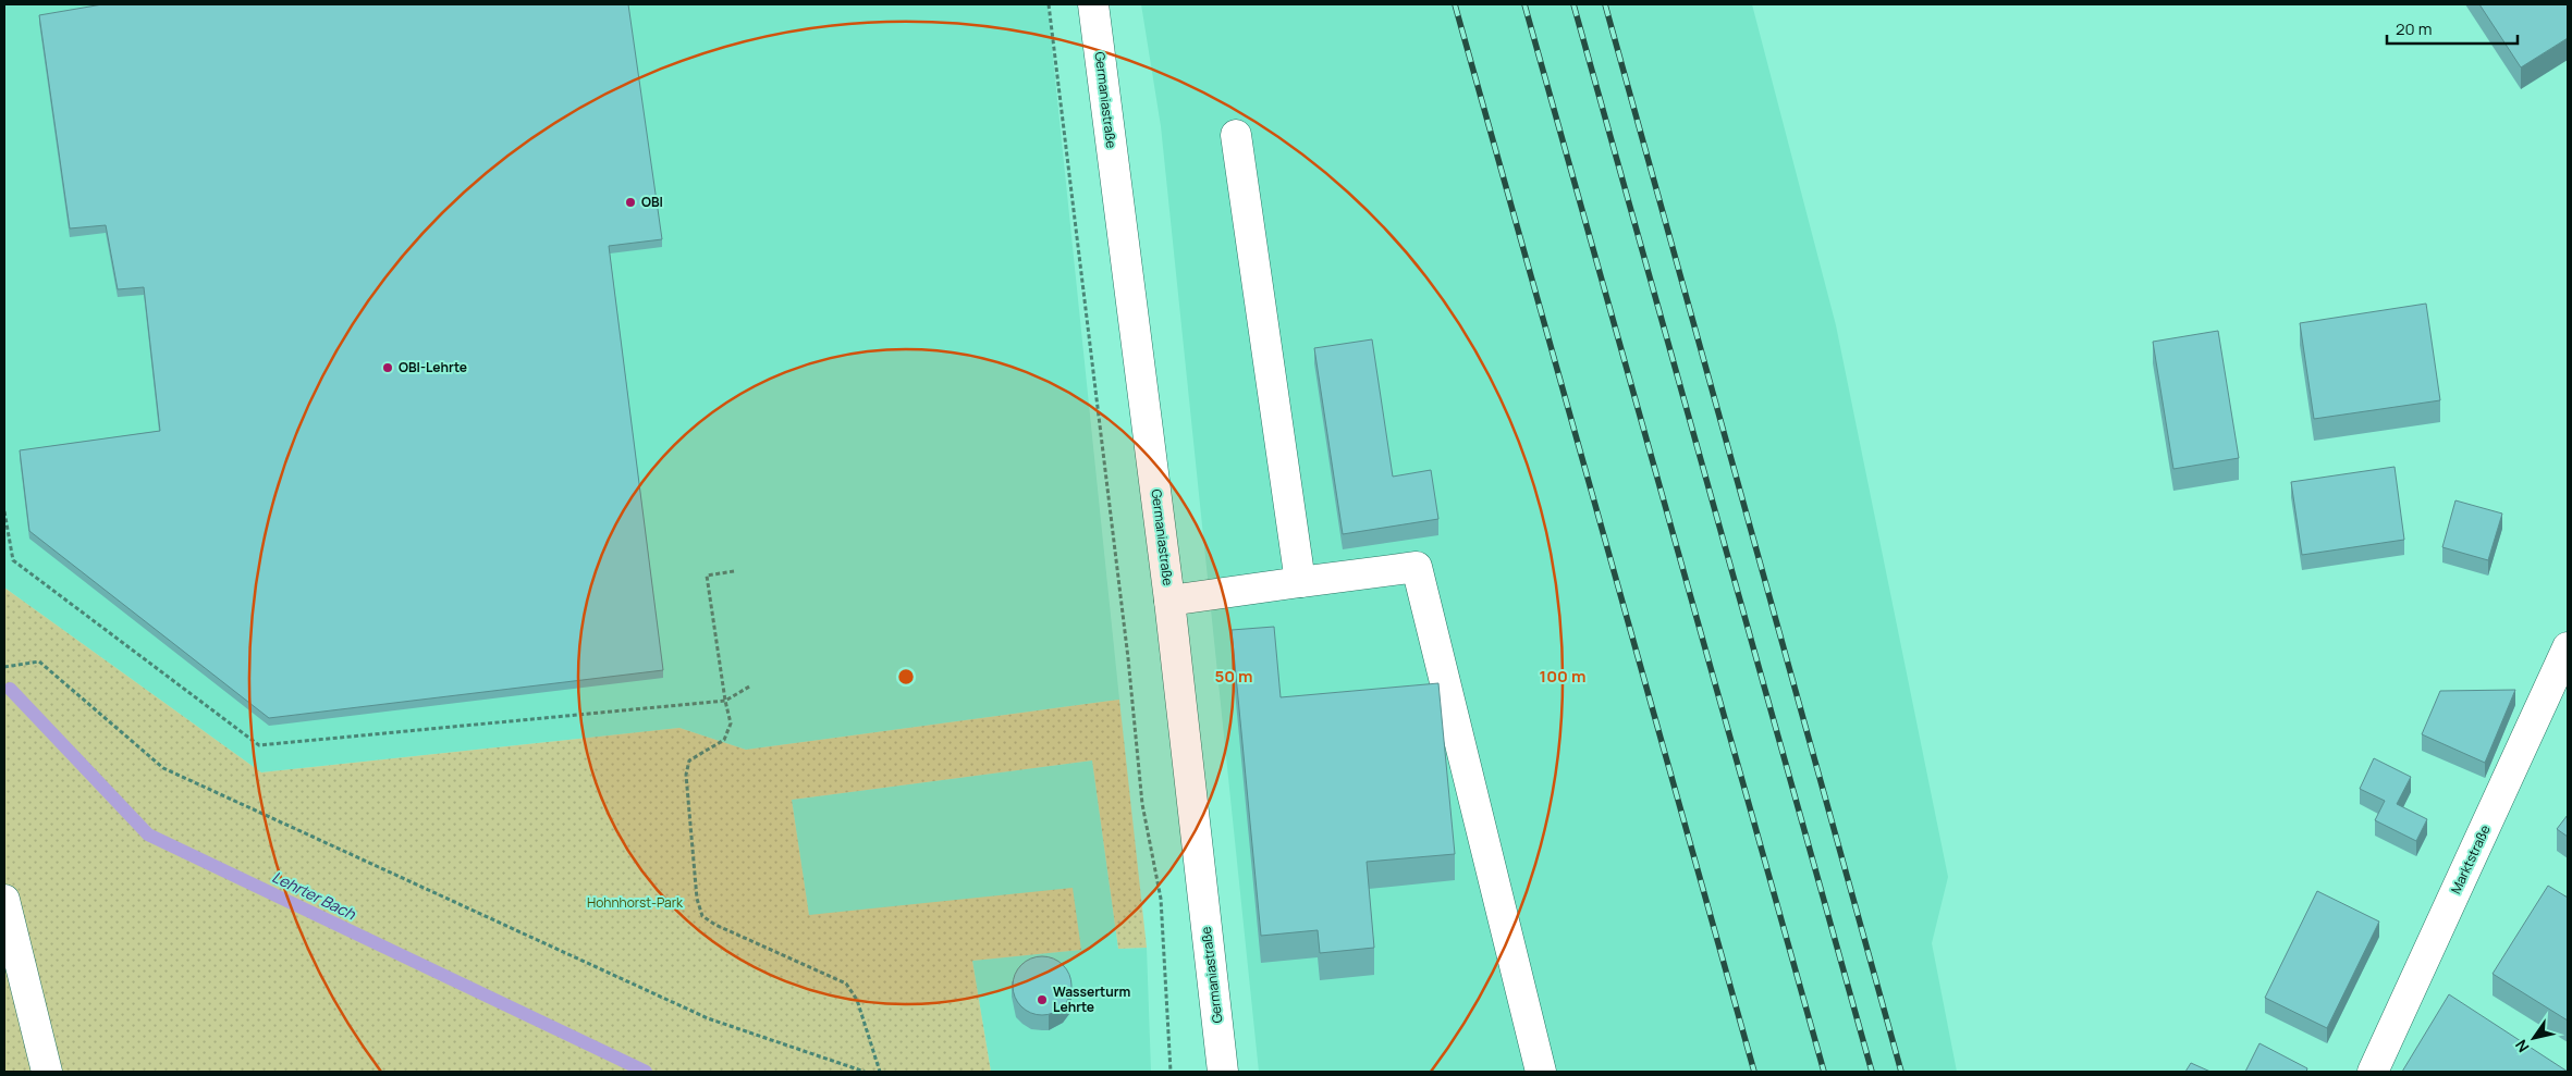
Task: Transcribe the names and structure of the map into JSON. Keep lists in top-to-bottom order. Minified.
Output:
{"streets":{"street":["Germaniastraße","Marktstraße"]},"water":["Lehrter Bach"],"parks":["Hohnhorst-Park"],"places":["OBI","OBI-Lehrte","Wasserturm Lehrte"],"scale_bar":"20 m","north":"bottom left","rings":["50 m","100 m"]}
